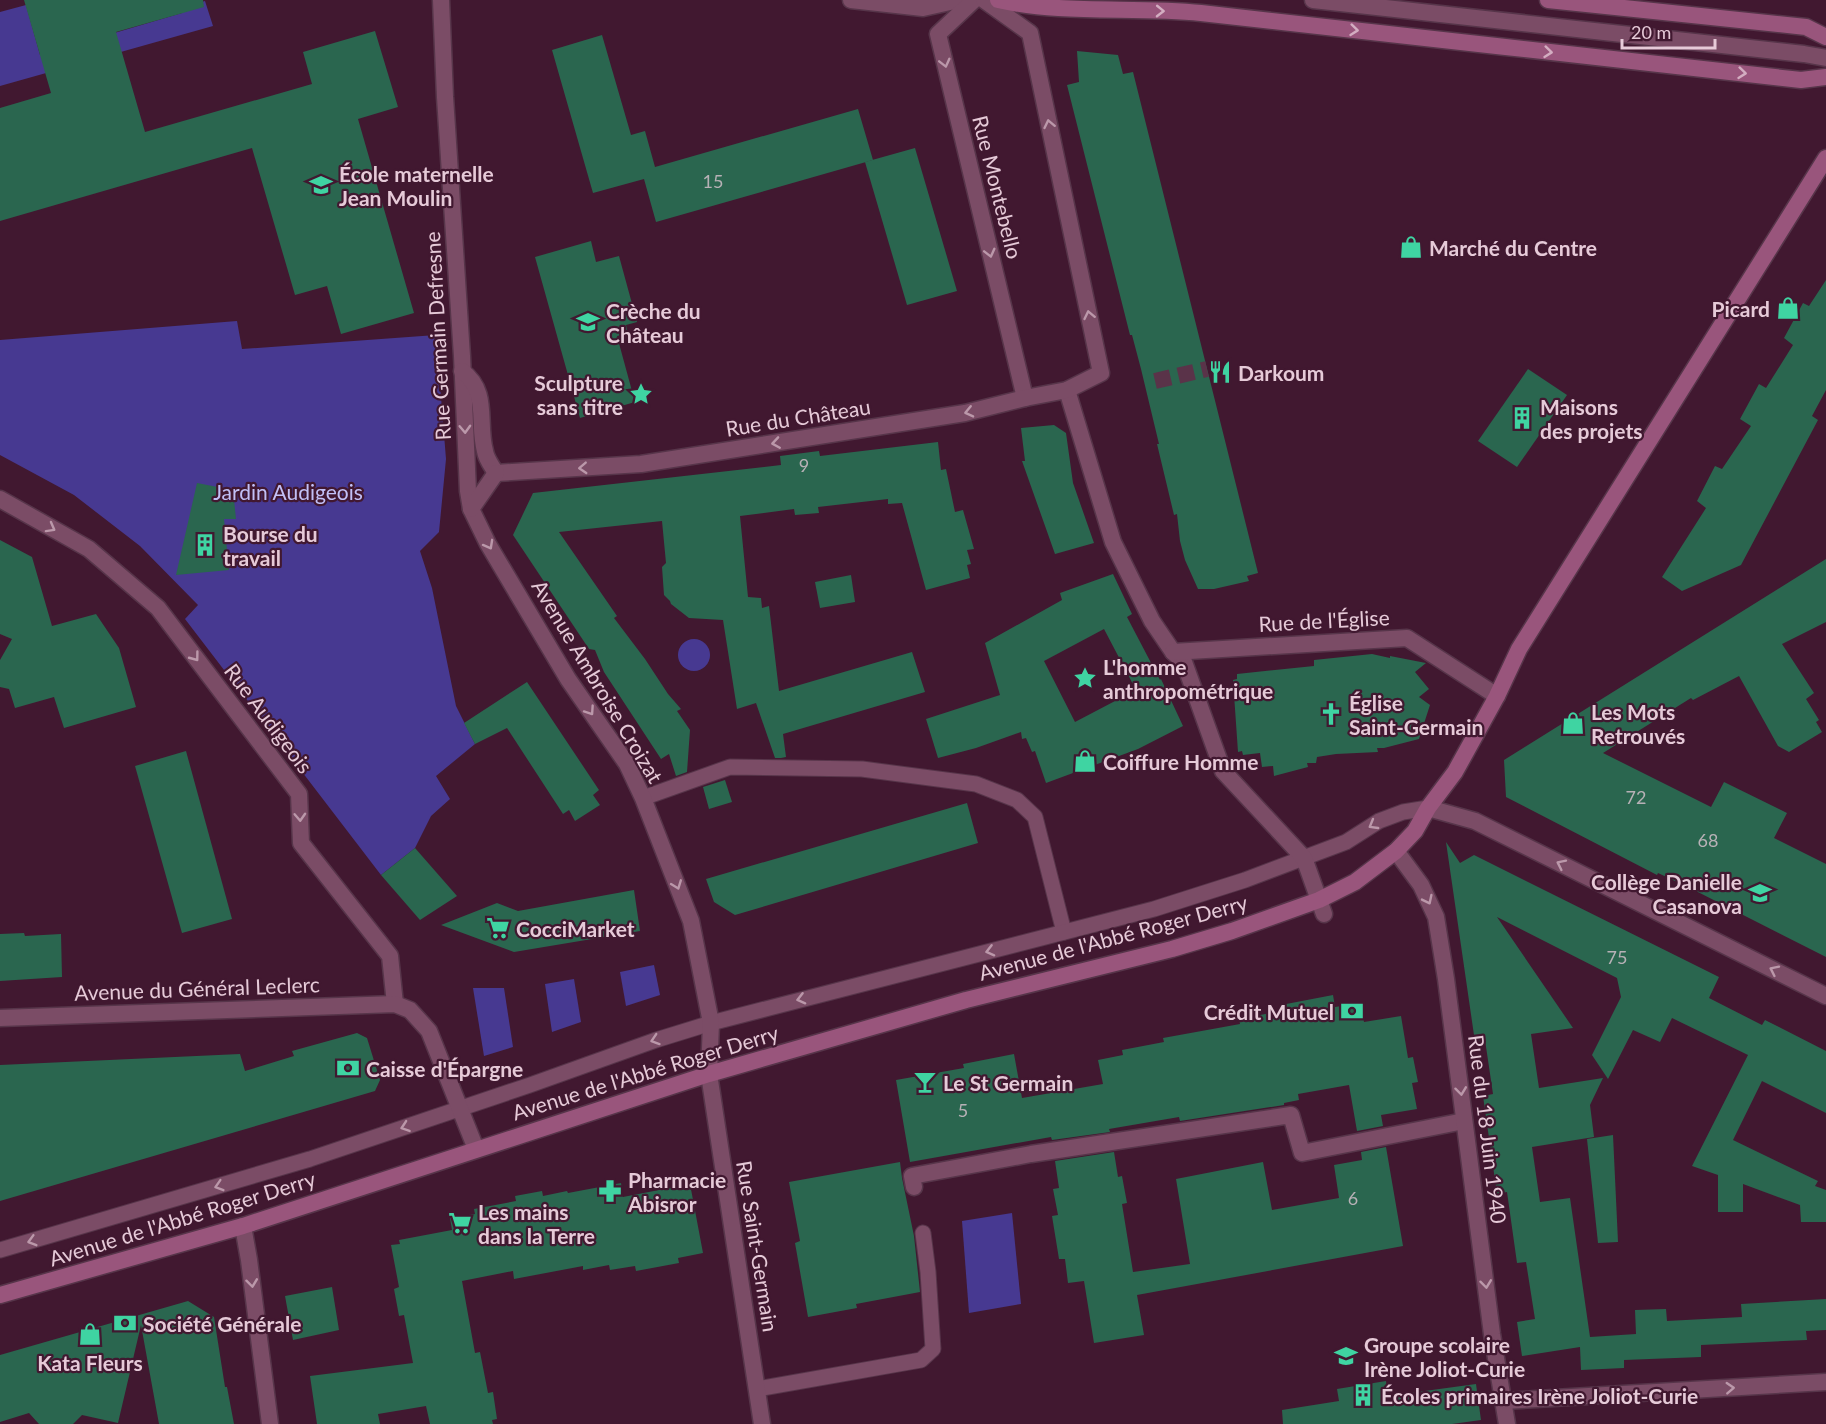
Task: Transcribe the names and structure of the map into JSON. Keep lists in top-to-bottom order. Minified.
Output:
{"streets":{"main road":["Avenue de l'Abbé Roger Derry"],"street":["Rue Montebello","Rue Germain Defresne","Rue du Château","Rue de l'Église","Avenue Ambroise Croizat","Rue Audigeois","Avenue du Général Leclerc","Rue du 18 Juin 1940","Rue Saint-Germain"]},"crossings":[["Rue Montebello","Rue du Château"],["Rue Germain Defresne","Avenue Ambroise Croizat"],["Avenue Ambroise Croizat","Avenue de l'Abbé Roger Derry"],["Avenue Ambroise Croizat","Rue Saint-Germain"],["Rue Audigeois","Avenue du Général Leclerc"],["Avenue de l'Abbé Roger Derry","Rue du 18 Juin 1940"],["Avenue de l'Abbé Roger Derry","Rue Saint-Germain"]],"one_way":["Rue Montebello","Avenue Ambroise Croizat","Rue Audigeois","Avenue de l'Abbé Roger Derry","Rue du 18 Juin 1940"],"parks":["Jardin Audigeois"],"places":{"school or university":["École maternelle Jean Moulin","Crèche du Château","Collège Danielle Casanova","Groupe scolaire Irène Joliot-Curie"],"shop":["Marché du Centre","Picard","Les Mots Retrouvés","Coiffure Homme","Kata Fleurs"],"restaurant":["Darkoum"],"place":["Sculpture sans titre","L'homme anthropométrique"],"building":["Maisons des projets","Bourse du travail","Écoles primaires Irène Joliot-Curie"],"church":["Église Saint-Germain"],"supermarket":["CocciMarket","Les mains dans la Terre"],"bank":["Crédit Mutuel","Caisse d'Épargne","Société Générale"],"bar":["Le St Germain"],"pharmacy":["Pharmacie Abisror"]},"house_numbers":["15","9","72","68","75","5","6"],"scale_bar":"20 m"}
